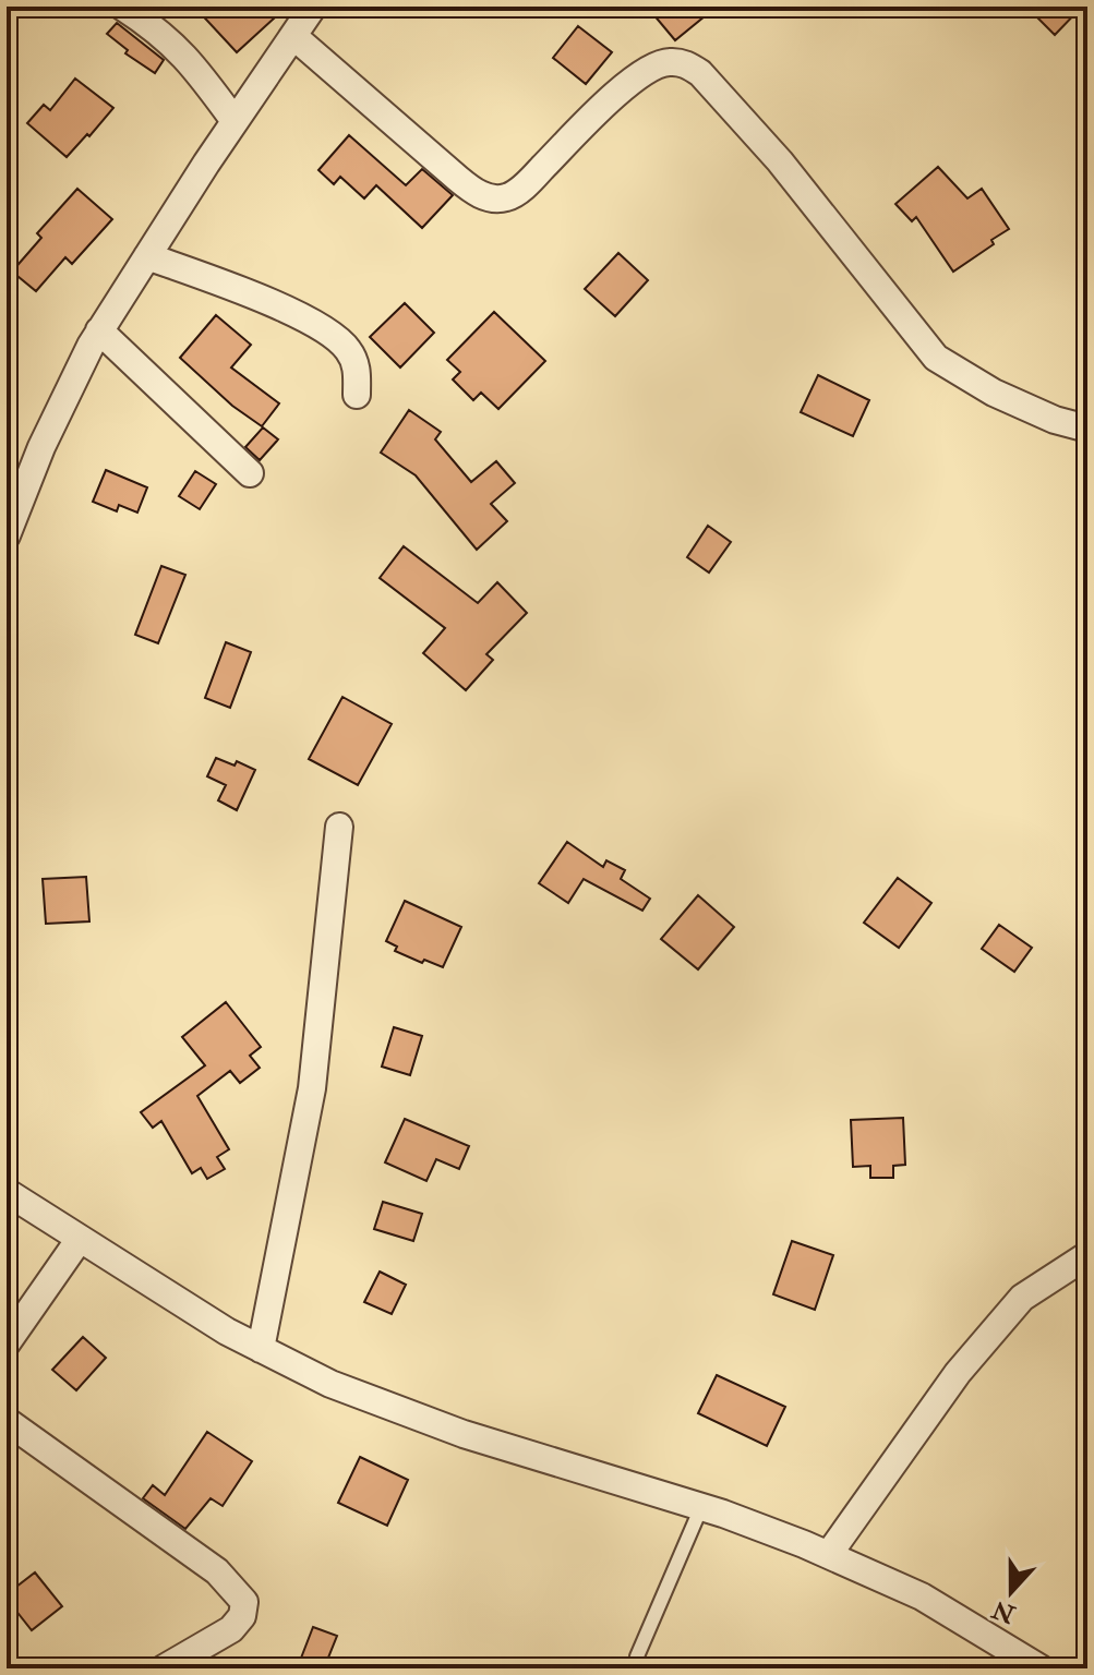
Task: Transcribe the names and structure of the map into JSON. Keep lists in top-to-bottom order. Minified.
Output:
{"north":"bottom"}
